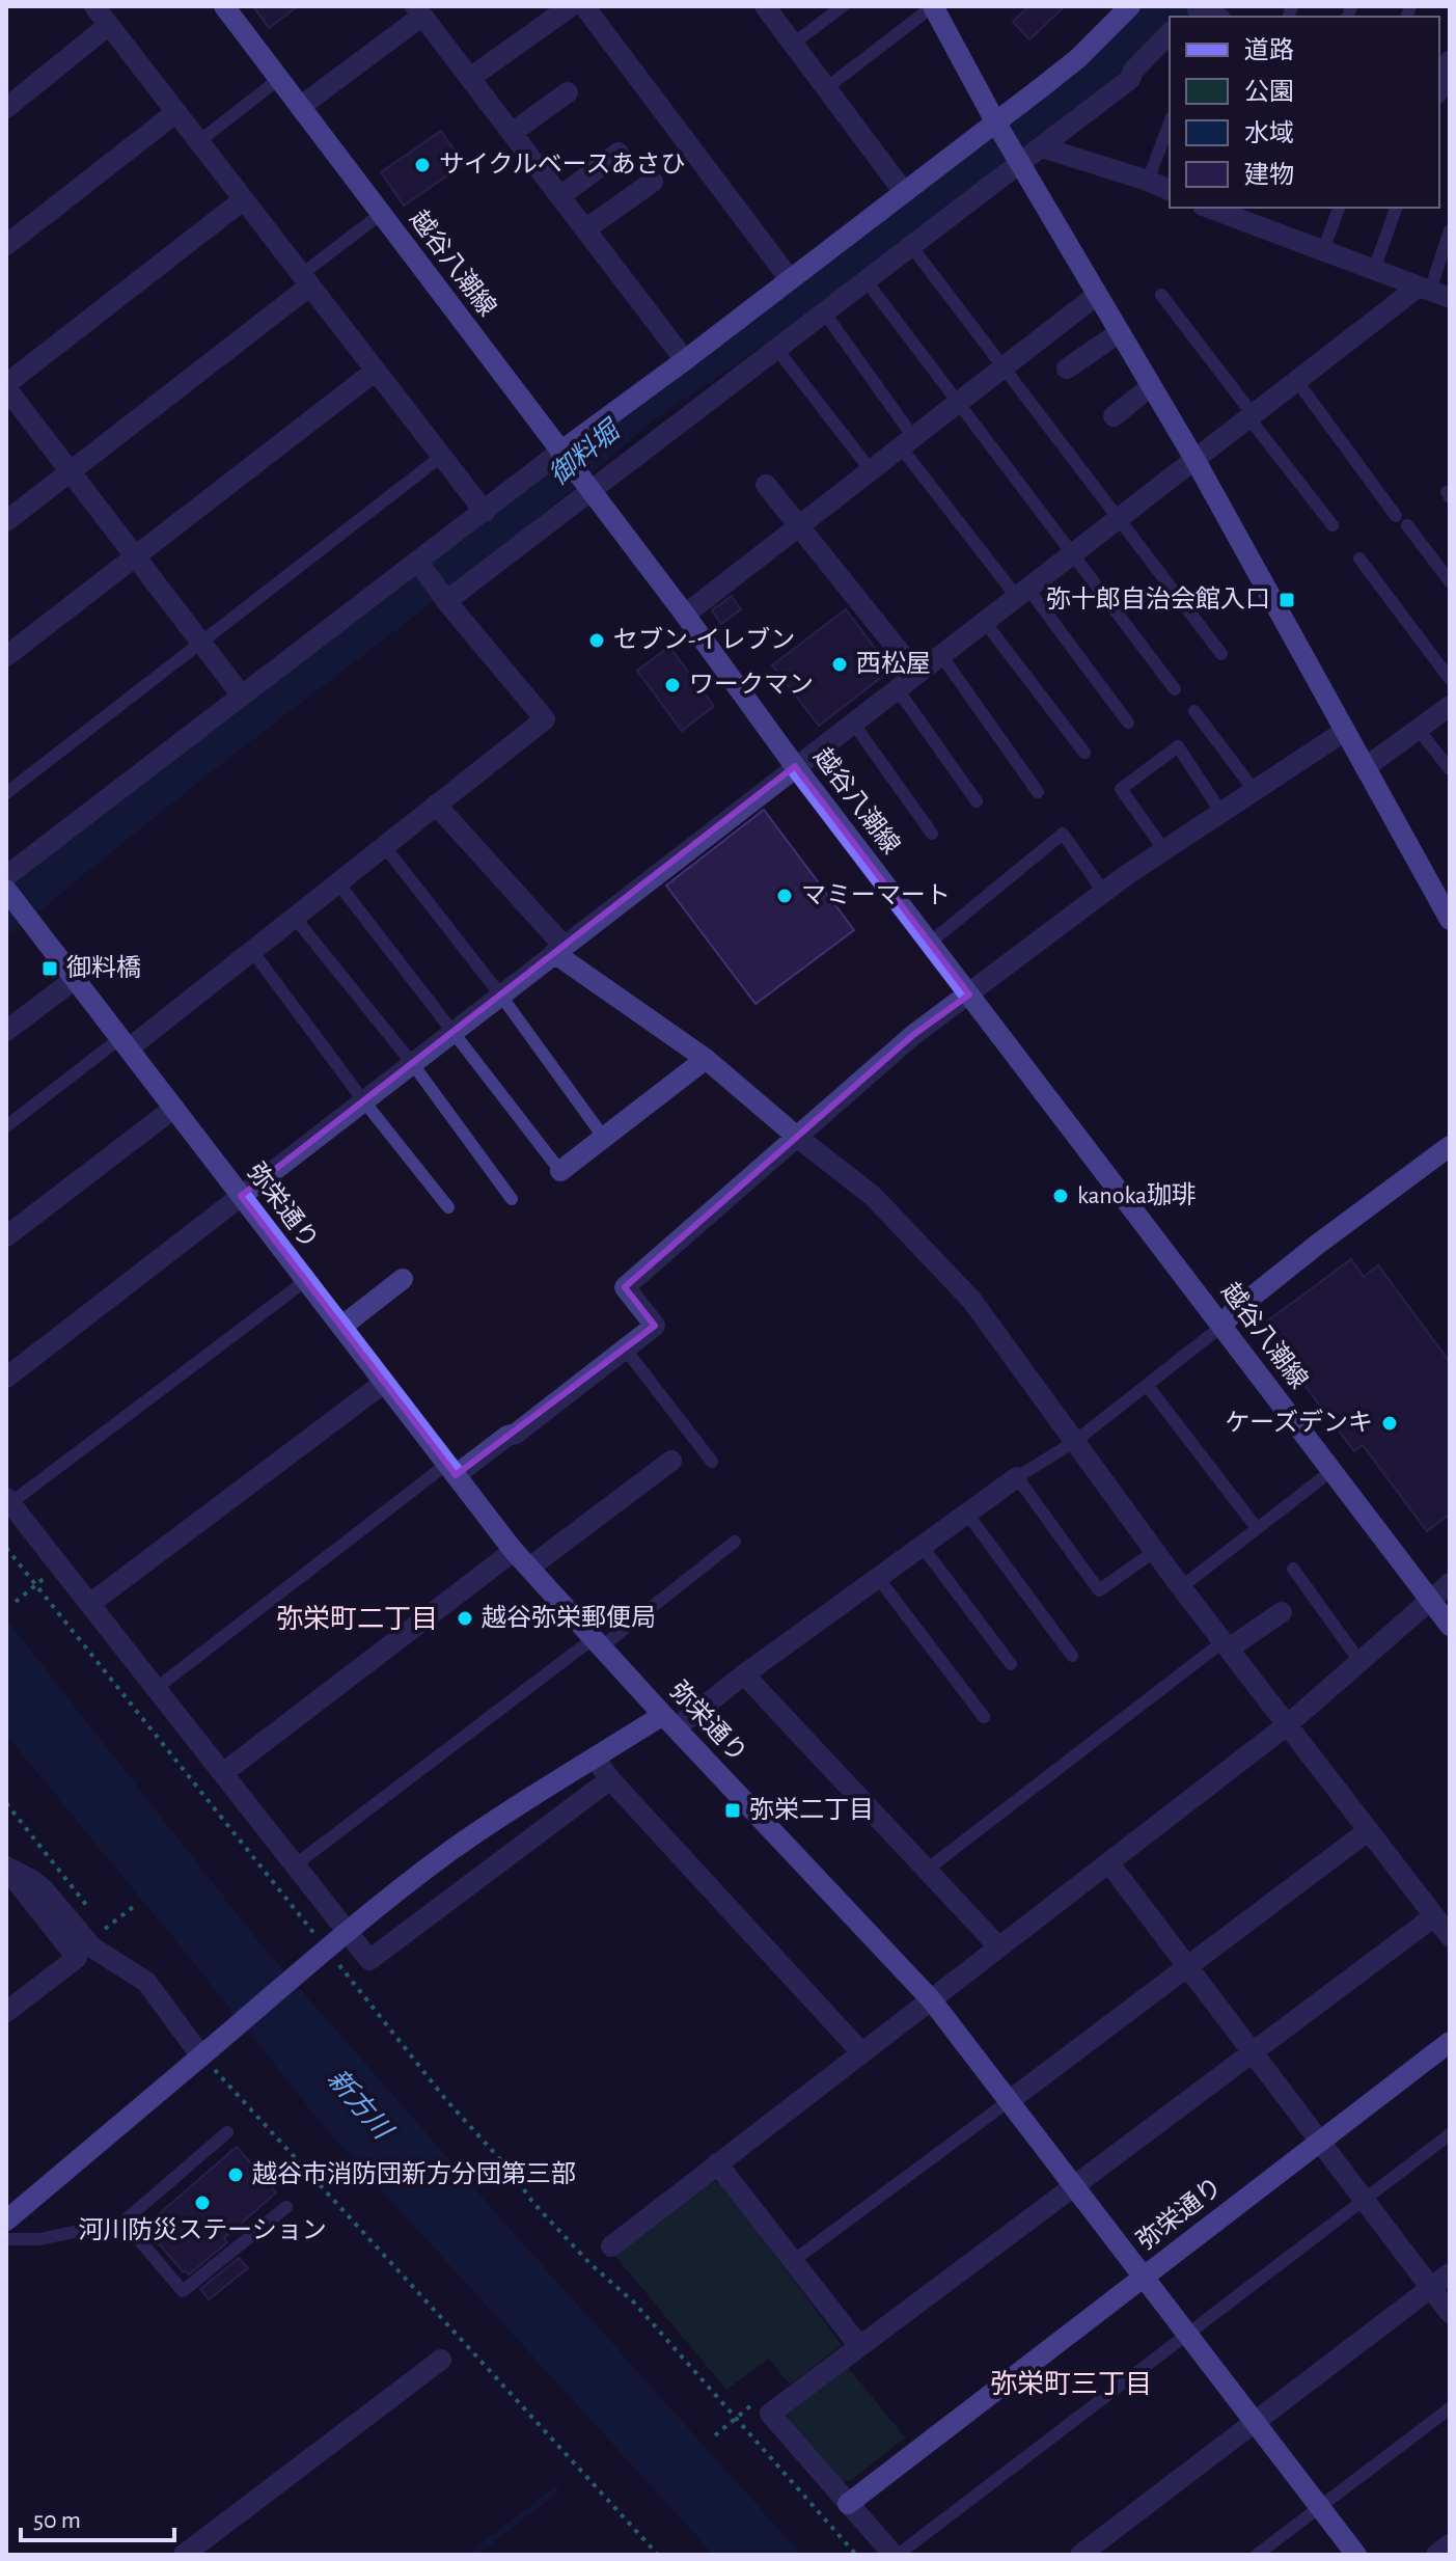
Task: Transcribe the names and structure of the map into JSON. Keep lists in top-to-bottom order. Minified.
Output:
{"streets":{"street":["越谷八潮線","弥栄通り"]},"districts":["弥栄町二丁目","弥栄町三丁目"],"water":["御料堀","新方川"],"places":{"other":["サイクルベースあさひ","セブン-イレブン","西松屋","ワークマン","マミーマート","kanoka珈琲","ケーズデンキ","越谷弥栄郵便局","越谷市消防団新方分団第三部","河川防災ステーション"],"transit":["弥十郎自治会館入口","御料橋","弥栄二丁目"]},"legend":["道路","公園","水域","建物"],"scale_bar":"50 m"}
